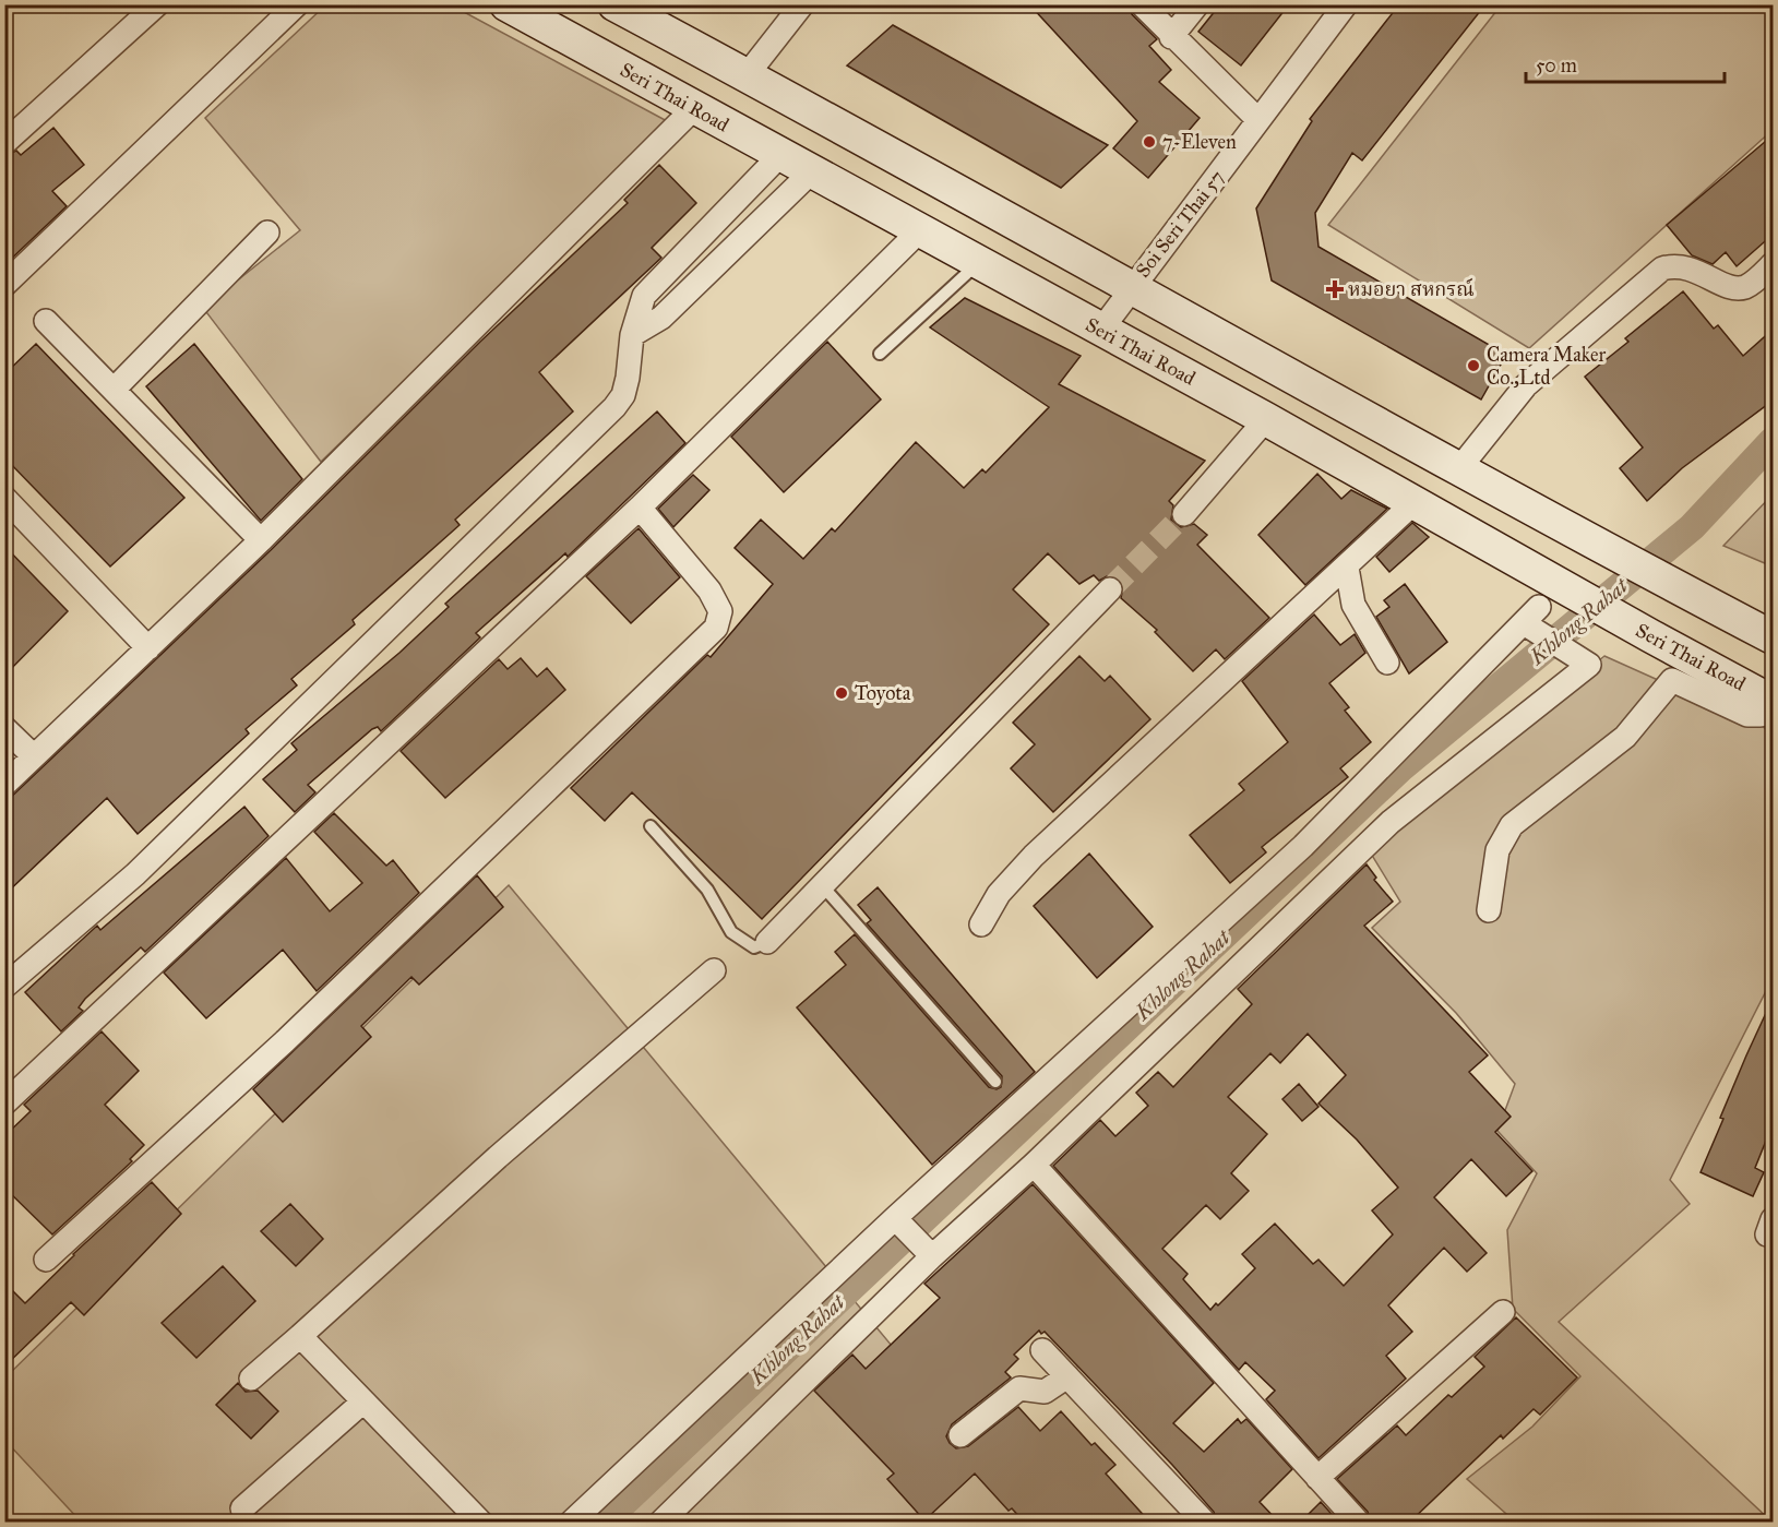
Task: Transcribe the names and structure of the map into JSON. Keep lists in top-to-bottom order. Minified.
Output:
{"streets":{"main road":["Seri Thai Road"],"street":["Soi Seri Thai 57"]},"crossings":[["Seri Thai Road","Soi Seri Thai 57"]],"water":["Khlong Rahat"],"places":{"other":["7-Eleven","Camera Maker Co.,Ltd","Toyota"],"health":["หมอยา สหกรณ์"]},"scale_bar":"50 m"}
